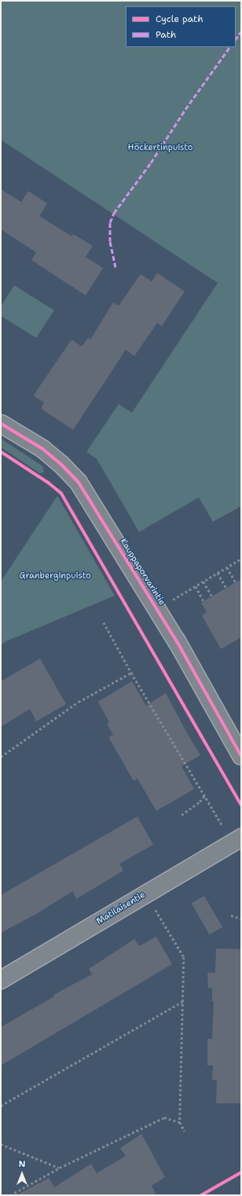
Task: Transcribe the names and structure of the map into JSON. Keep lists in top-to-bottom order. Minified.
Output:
{"streets":{"street":["Kauppaporvarintie","Matilaisentie"]},"parks":["Höckertinpuisto","Granberginpuisto"],"legend":["Cycle path","Path"],"north":"top"}
